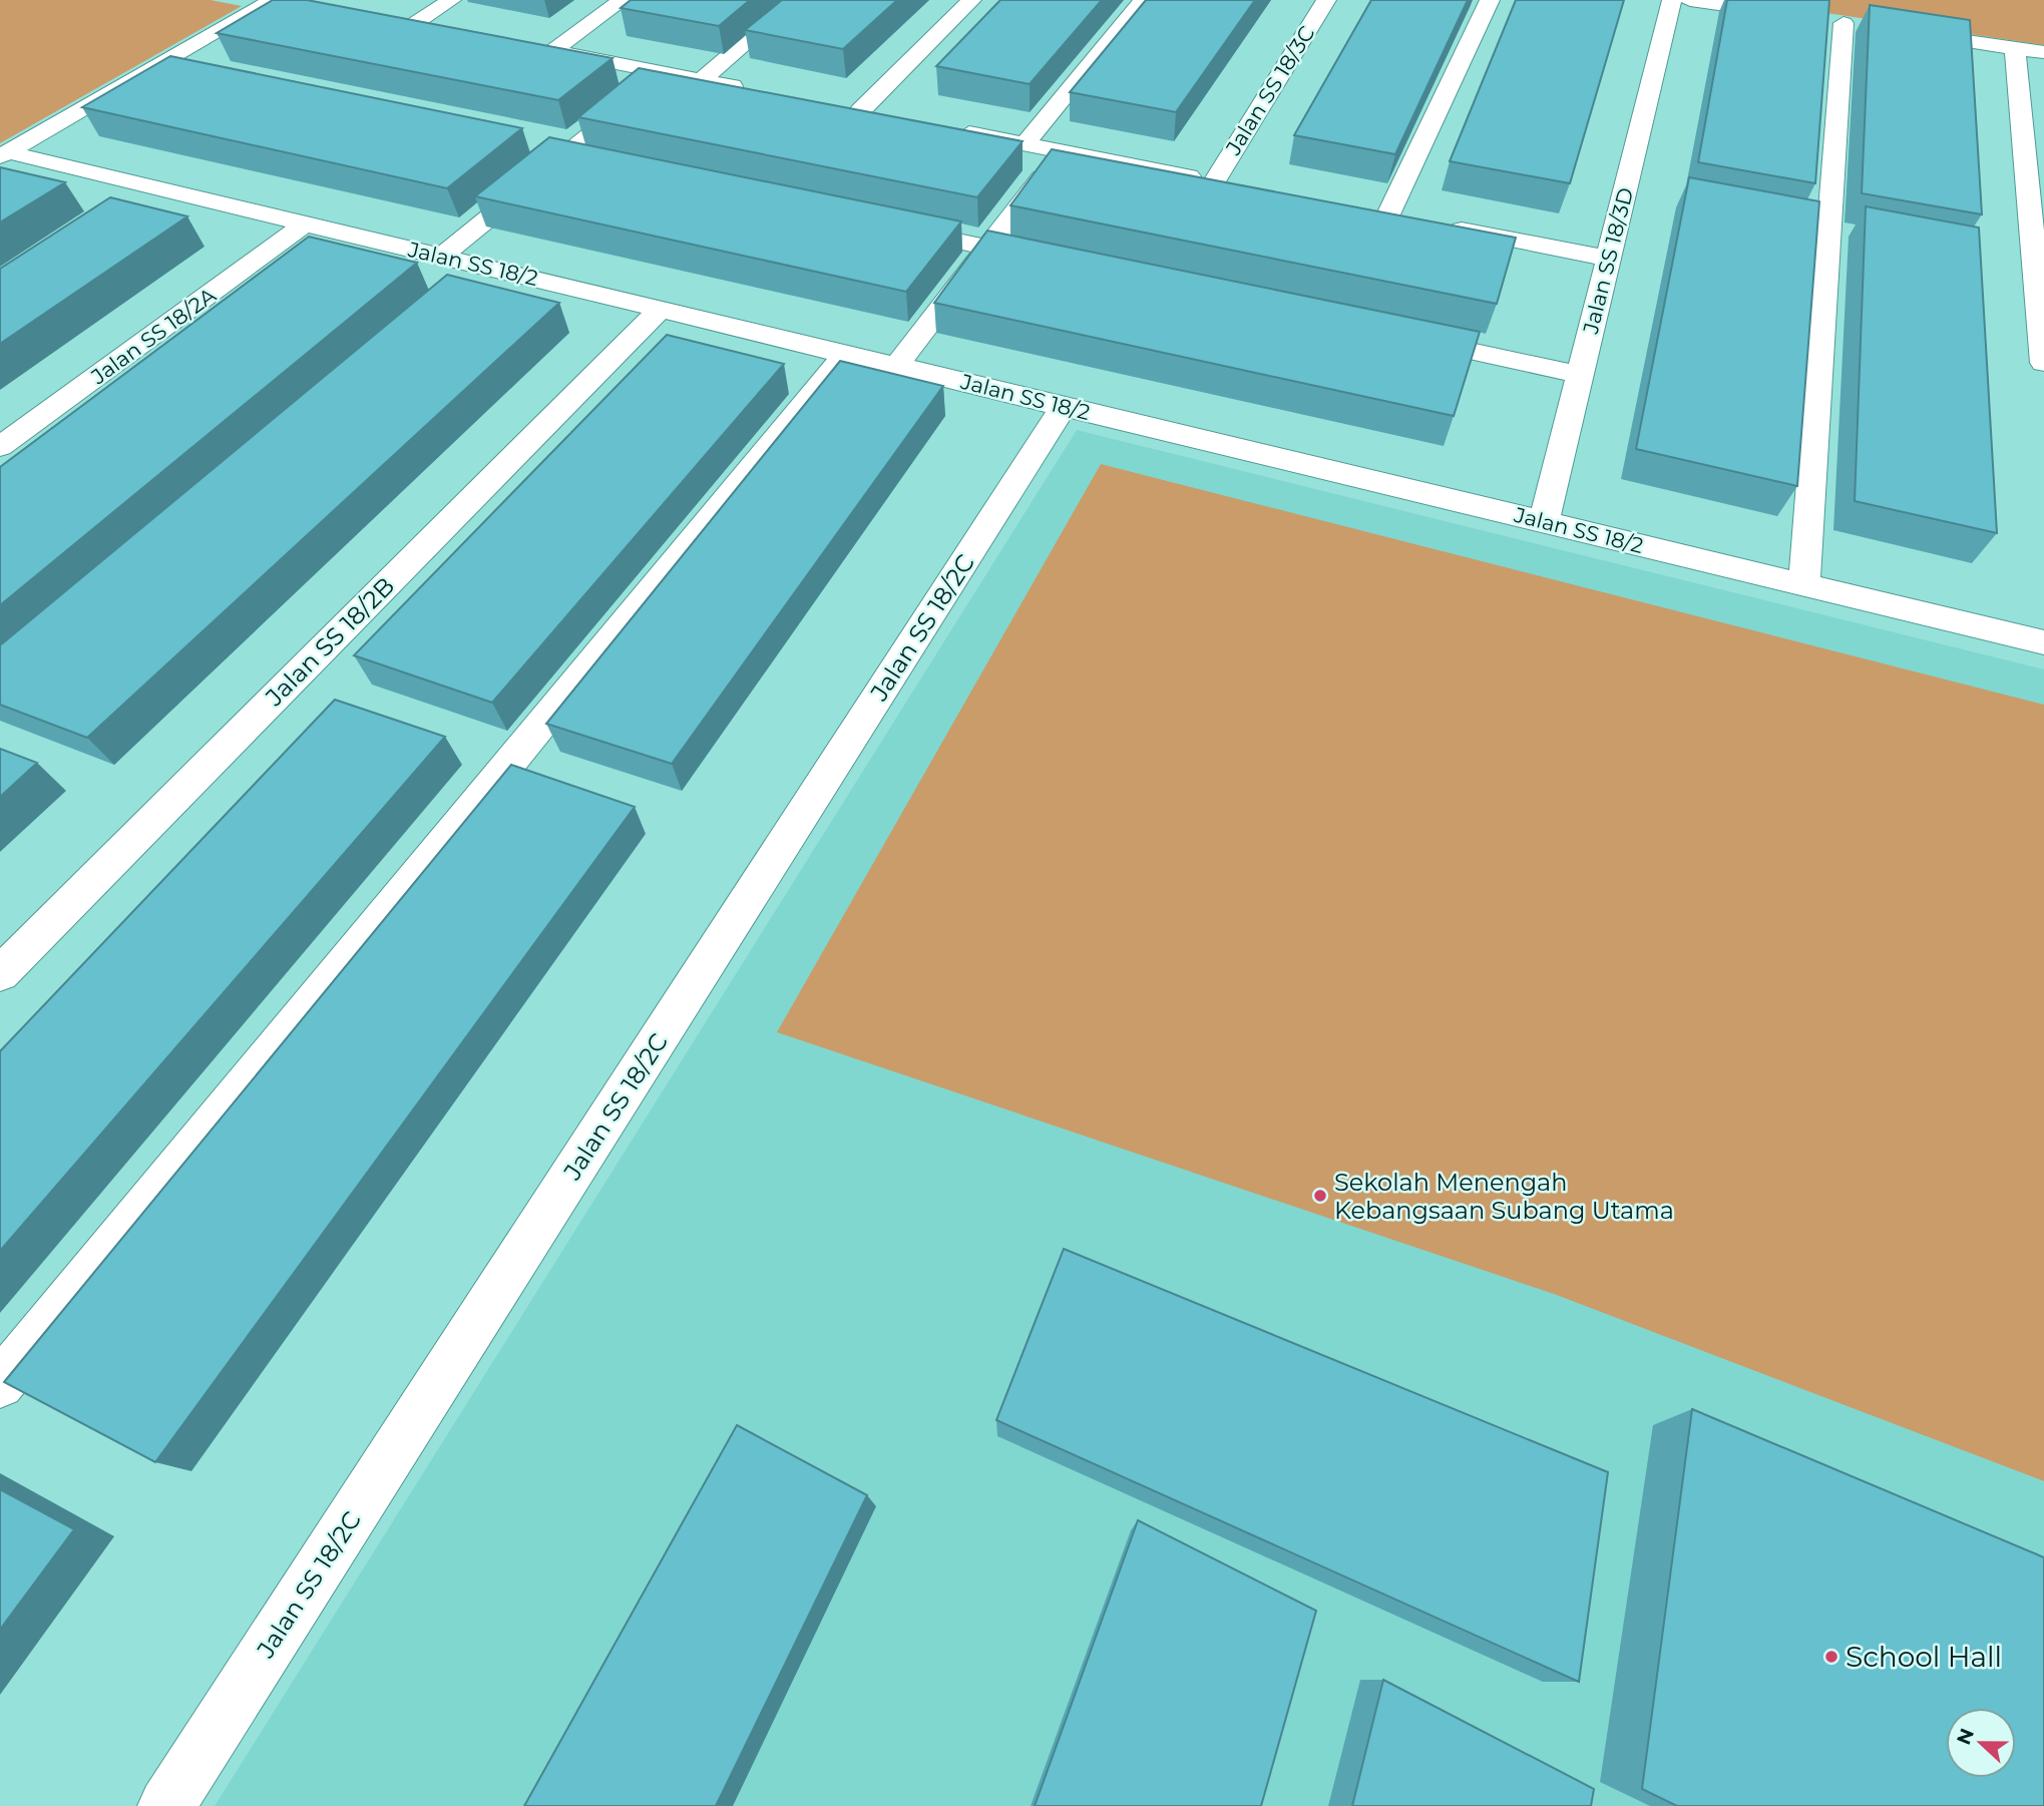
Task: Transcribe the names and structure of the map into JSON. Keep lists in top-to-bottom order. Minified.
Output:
{"streets":{"street":["Jalan SS 18/3C","Jalan SS 18/3D","Jalan SS 18/2","Jalan SS 18/2A","Jalan SS 18/2C","Jalan SS 18/2B"]},"crossings":[["Jalan SS 18/3D","Jalan SS 18/2"],["Jalan SS 18/2","Jalan SS 18/2A"],["Jalan SS 18/2","Jalan SS 18/2C"],["Jalan SS 18/2","Jalan SS 18/2B"]],"places":["Sekolah Menengah Kebangsaan Subang Utama","School Hall"],"north":"left"}
